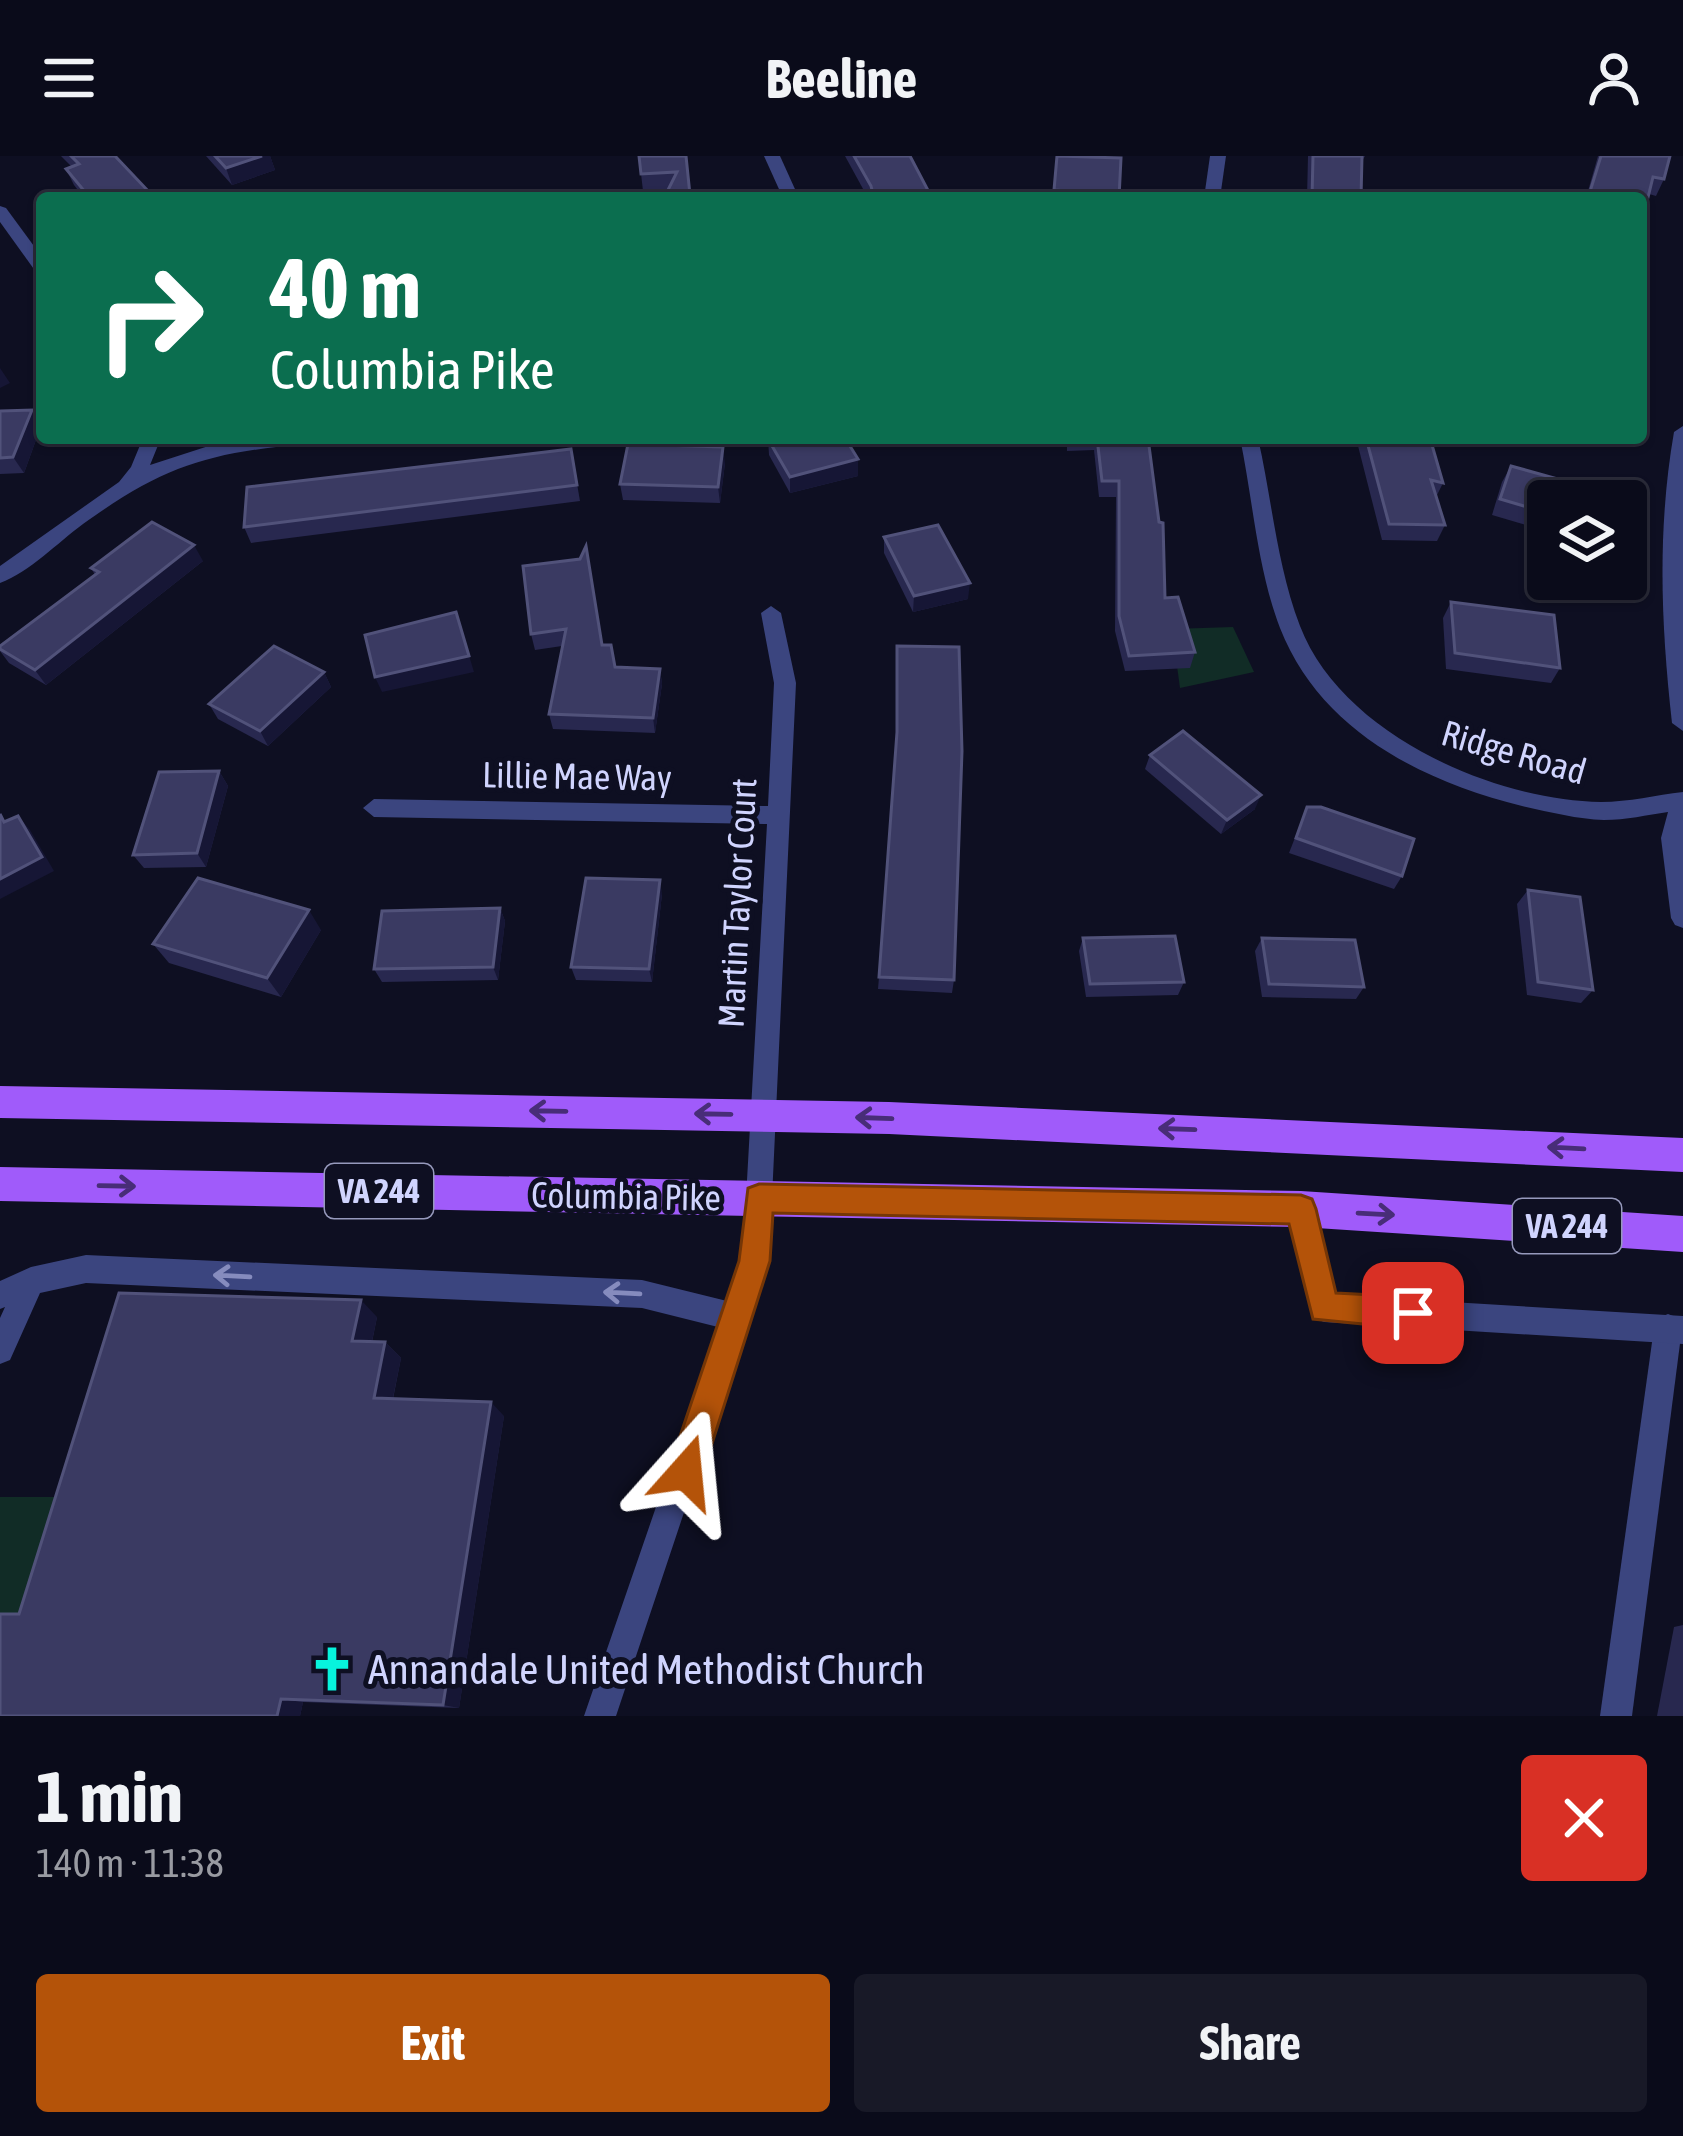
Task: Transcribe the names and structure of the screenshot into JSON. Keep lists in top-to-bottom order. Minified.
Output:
{"streets":{"main road":["VA 244","Columbia Pike"],"street":["Ridge Road","Lillie Mae Way","Martin Taylor Court"]},"crossings":[["Lillie Mae Way","Martin Taylor Court"],["Martin Taylor Court","VA 244"],["Martin Taylor Court","Columbia Pike"]],"places":{"church":["Annandale United Methodist Church"]},"page":{"header":"Beeline","turn":["40 m","Columbia Pike"],"heading":["1 min","140 m · 11:38"],"buttons":["Exit","Share"]}}
